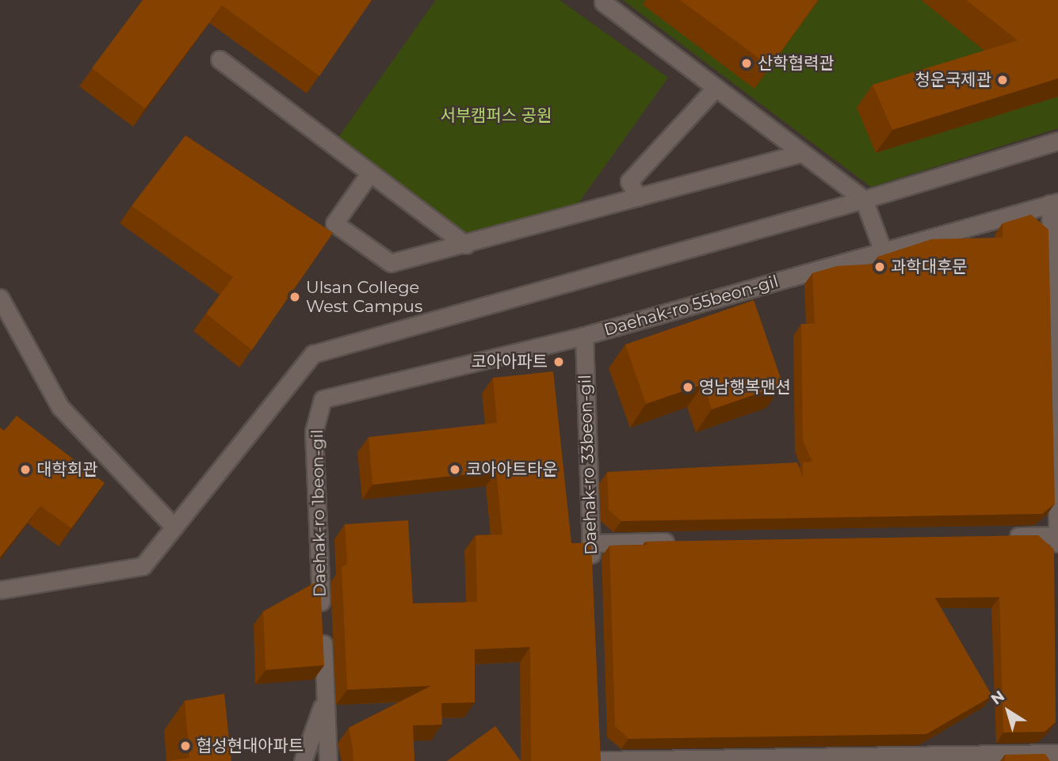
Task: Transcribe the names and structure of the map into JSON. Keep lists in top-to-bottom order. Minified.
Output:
{"streets":{"street":["Daehak-ro 55beon-gil","Daehak-ro 33beon-gil","Daehak-ro 1beon-gil"]},"crossings":[["Daehak-ro 55beon-gil","Daehak-ro 33beon-gil"],["Daehak-ro 55beon-gil","Daehak-ro 1beon-gil"]],"parks":["서부캠퍼스 공원"],"places":["산학협력관","청운국제관","과학대후문","Ulsan College West Campus","코아아파트","영남행복맨션","대학회관","코아아트타운","협성현대아파트"],"north":"top left"}
